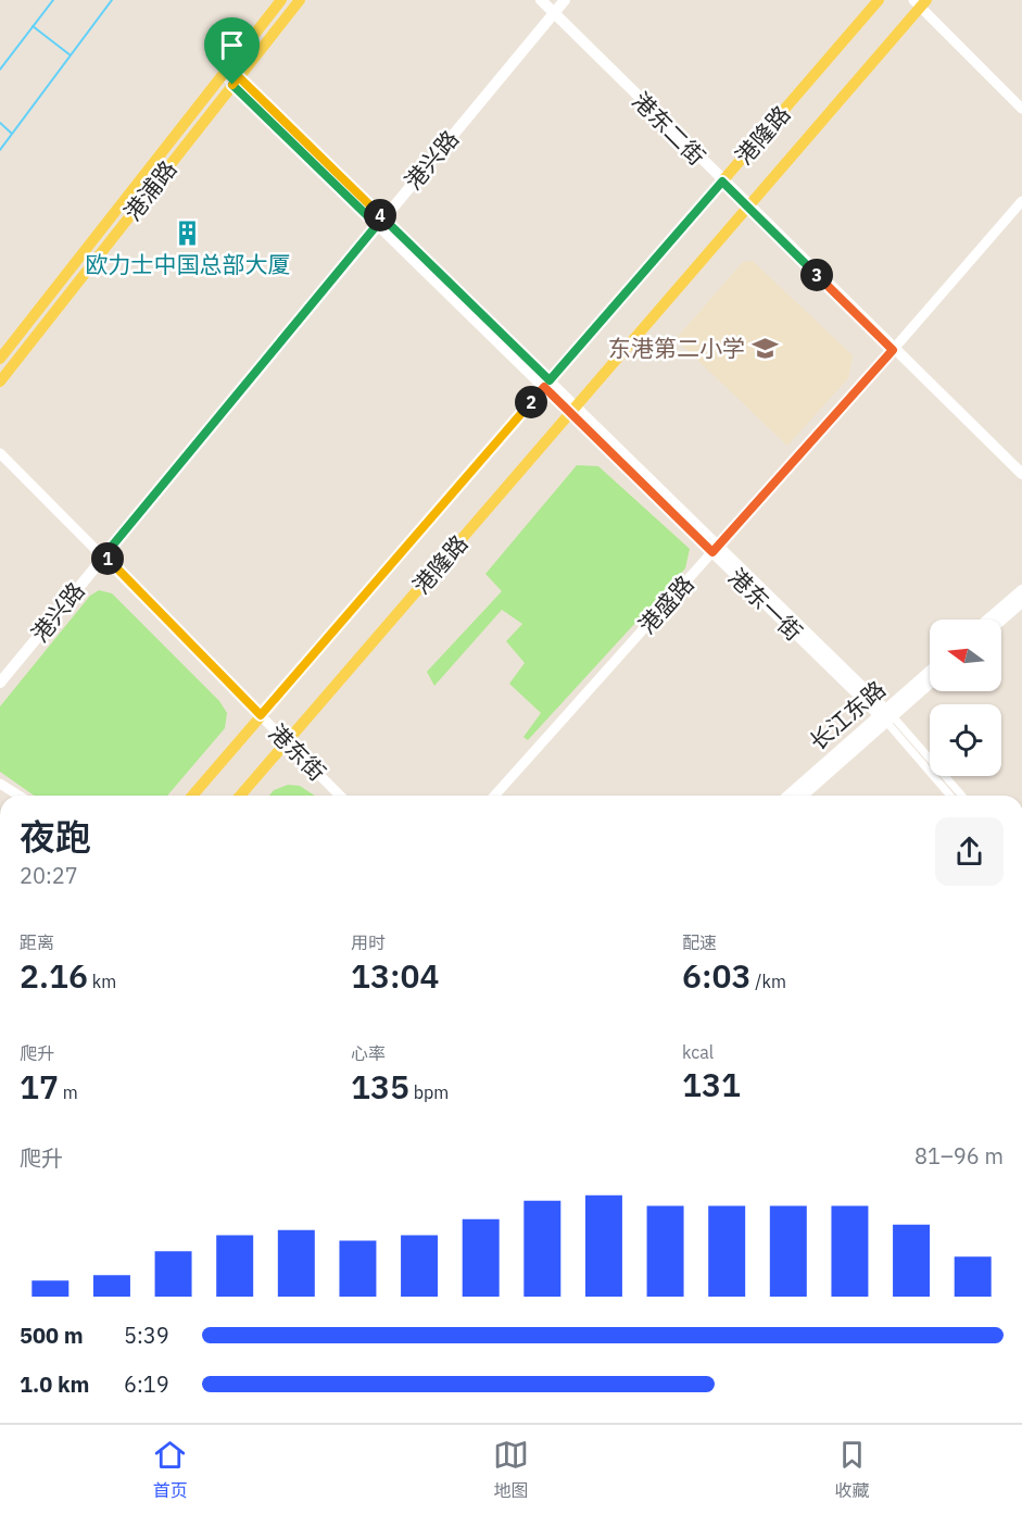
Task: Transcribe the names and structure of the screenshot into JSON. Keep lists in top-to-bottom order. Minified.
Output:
{"streets":{"main road":["港东二街","港隆路","港兴路","港浦路","长江东路"],"street":["港盛路","港东一街","港东街"]},"crossings":[["港东二街","港隆路"],["港东二街","港兴路"],["港东二街","港盛路"],["港隆路","港东一街"],["港隆路","港东街"],["港兴路","港东一街"],["港兴路","港东街"],["港浦路","港东一街"],["港盛路","港东一街"],["港东一街","长江东路"]],"places":{"building":["欧力士中国总部大厦"],"school or university":["东港第二小学"]},"north":"left","page":{"pins":["4","3","2","1"],"heading":["夜跑","20:27"],"stats":[["距离","2.16 km"],["用时","13:04"],["配速","6:03 /km"],["爬升","17 m"],["心率","135 bpm"],["kcal","131"]],"chart":["爬升","81–96 m"],"list":[{"name":"500 m","note":"5:39"},{"name":"1.0 km","note":"6:19"}],"tabs":["首页","地图","收藏"]}}
